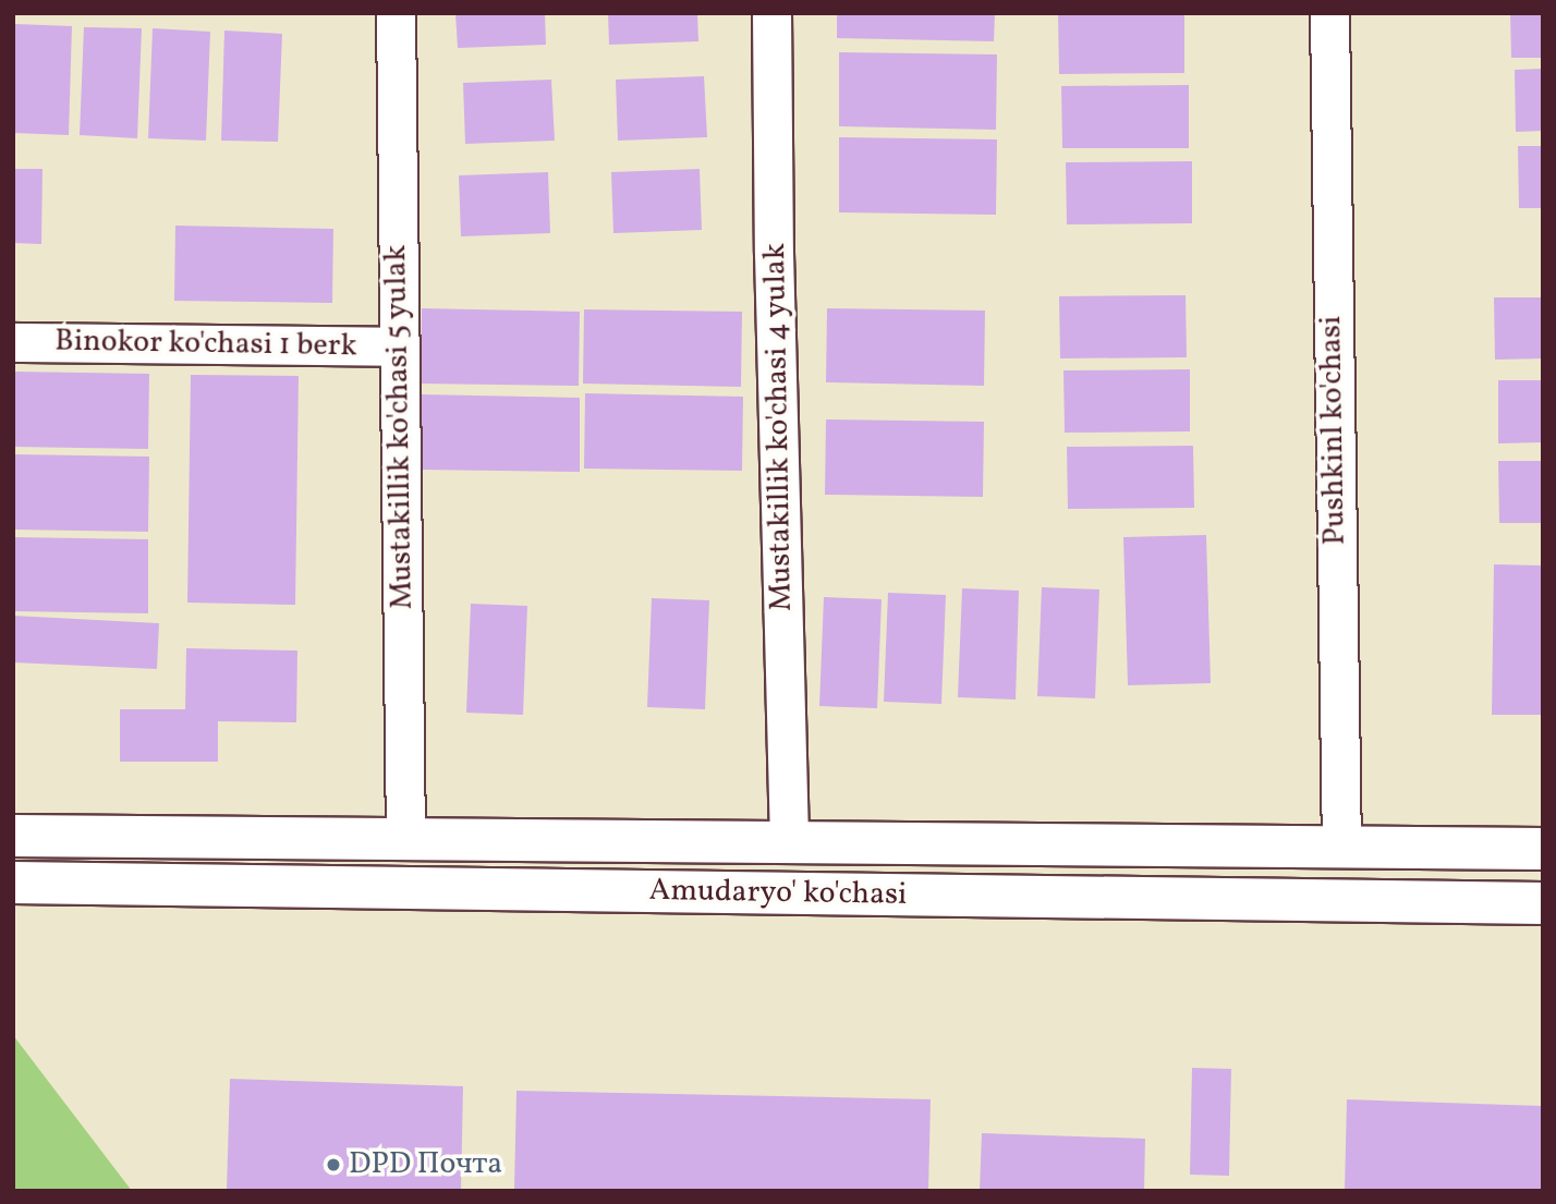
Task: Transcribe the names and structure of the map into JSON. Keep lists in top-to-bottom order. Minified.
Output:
{"streets":{"street":["Binokor ko'chasi 1 berk","Mustakillik ko'chasi 5 yulak","Mustakillik ko'chasi 4 yulak","Pushkinl ko'chasi","Amudaryo' ko'chasi"]},"crossings":[["Binokor ko'chasi 1 berk","Mustakillik ko'chasi 5 yulak"]],"places":["DPD Почта"]}
